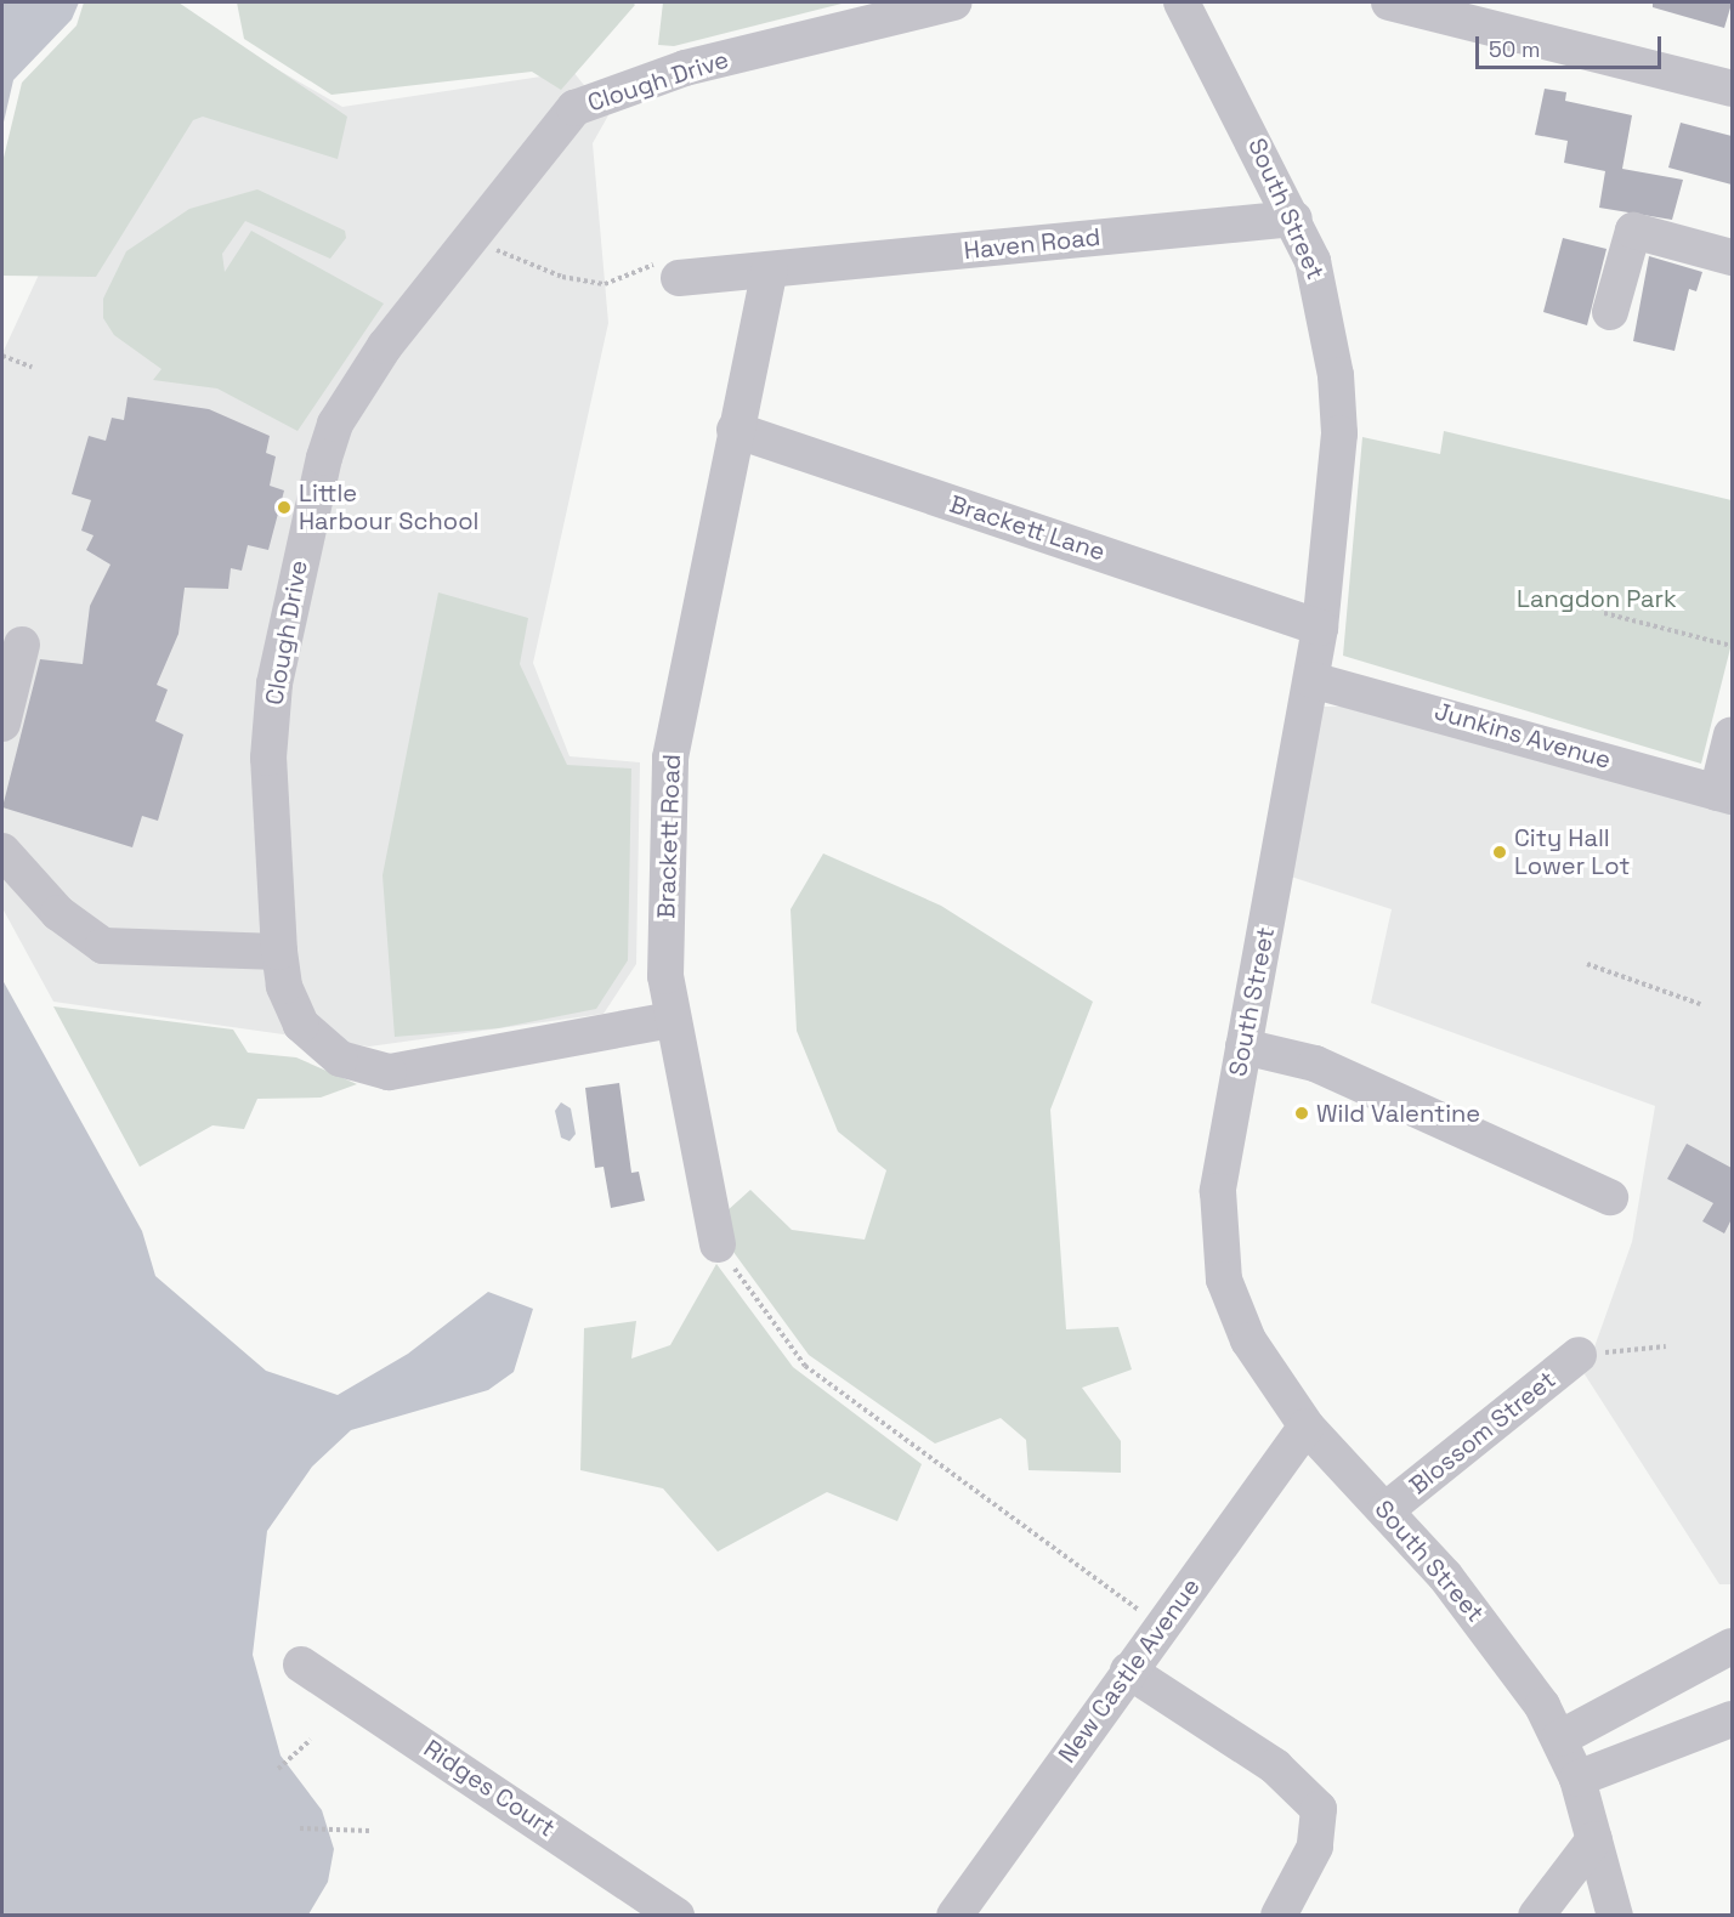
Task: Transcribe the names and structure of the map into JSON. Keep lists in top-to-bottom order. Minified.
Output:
{"streets":{"street":["Clough Drive","South Street","Haven Road","Brackett Lane","Junkins Avenue","Brackett Road","Blossom Street","New Castle Avenue","Ridges Court"]},"crossings":[["Clough Drive","Brackett Road"],["South Street","Haven Road"],["South Street","Brackett Lane"],["South Street","Junkins Avenue"],["South Street","Blossom Street"],["South Street","New Castle Avenue"],["Brackett Lane","Brackett Road"]],"parks":["Langdon Park"],"places":["Little Harbour School","City Hall Lower Lot","Wild Valentine"],"scale_bar":"50 m"}
